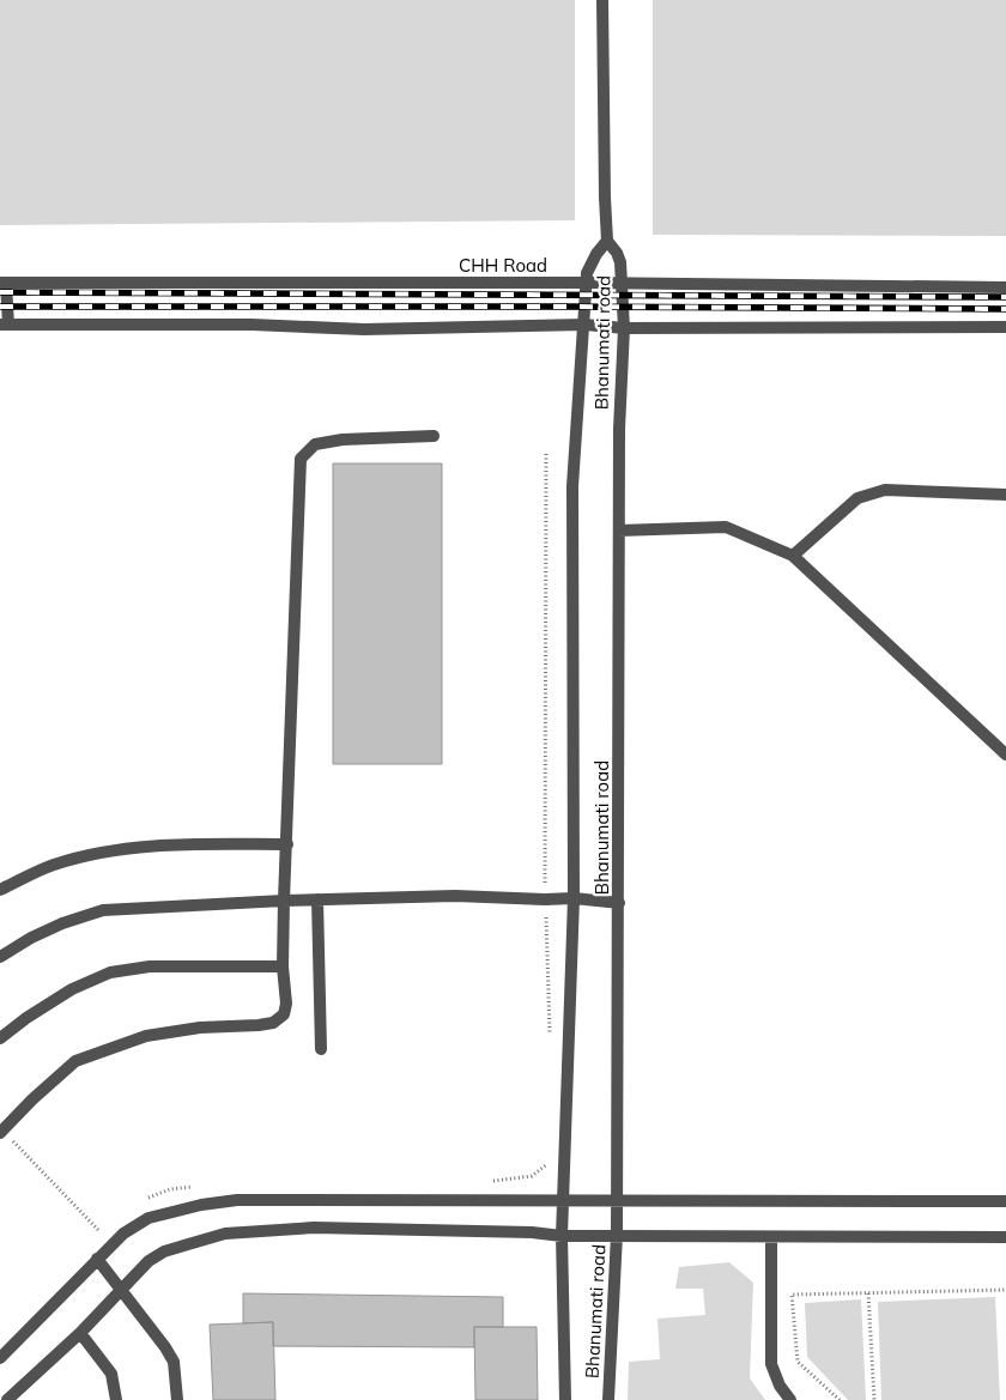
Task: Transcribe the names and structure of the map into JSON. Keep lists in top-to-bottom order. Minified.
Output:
{"streets":{"street":["CHH Road","Bhanumati road"]},"crossings":[["CHH Road","Bhanumati road"]]}
